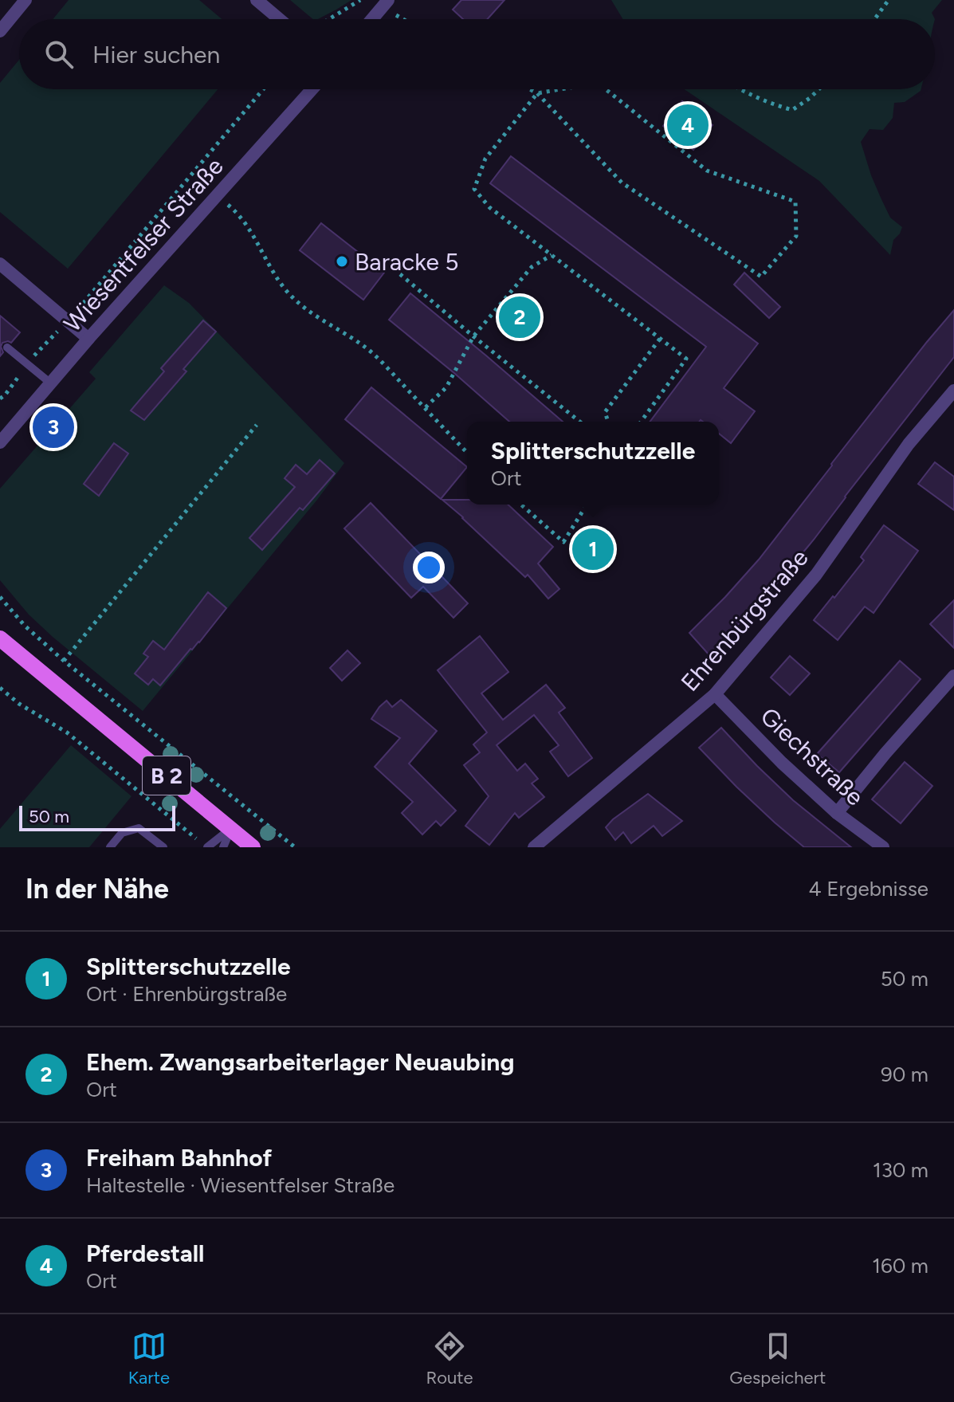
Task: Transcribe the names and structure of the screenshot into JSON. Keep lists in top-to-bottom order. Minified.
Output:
{"streets":{"main road":["B 2"],"street":["Wiesentfelser Straße","Ehrenbürgstraße","Giechstraße"]},"crossings":[["Ehrenbürgstraße","Giechstraße"]],"places":["Baracke 5"],"scale_bar":"50 m","page":{"search":"Hier suchen","pins":["4","2","3","1"],"popup":["Splitterschutzzelle","Ort"],"scale":"50 m","heading":["In der Nähe","4 Ergebnisse"],"list":[{"mark":"1","name":"Splitterschutzzelle","note":"Ort · Ehrenbürgstraße","value":"50 m"},{"mark":"2","name":"Ehem. Zwangsarbeiterlager Neuaubing","note":"Ort","value":"90 m"},{"mark":"3","name":"Freiham Bahnhof","note":"Haltestelle · Wiesentfelser Straße","value":"130 m"},{"mark":"4","name":"Pferdestall","note":"Ort","value":"160 m"}],"nav":["Karte","Route","Gespeichert"]}}
